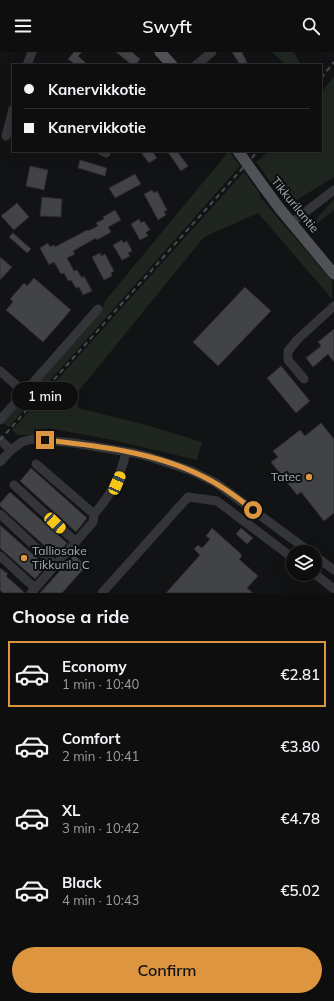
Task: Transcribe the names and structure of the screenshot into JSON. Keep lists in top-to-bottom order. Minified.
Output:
{"streets":{"main road":["Tikkurilantie"]},"places":["Tatec","Talliosake Tikkurila C"],"page":{"header":"Swyft","banner":["Kanervikkotie","Kanervikkotie"],"bubble":"1 min","heading":"Choose a ride","list":[{"name":"Economy","note":"1 min · 10:40","value":"€2.81"},{"name":"Comfort","note":"2 min · 10:41","value":"€3.80"},{"name":"XL","note":"3 min · 10:42","value":"€4.78"},{"name":"Black","note":"4 min · 10:43","value":"€5.02"}],"buttons":"Confirm"}}
